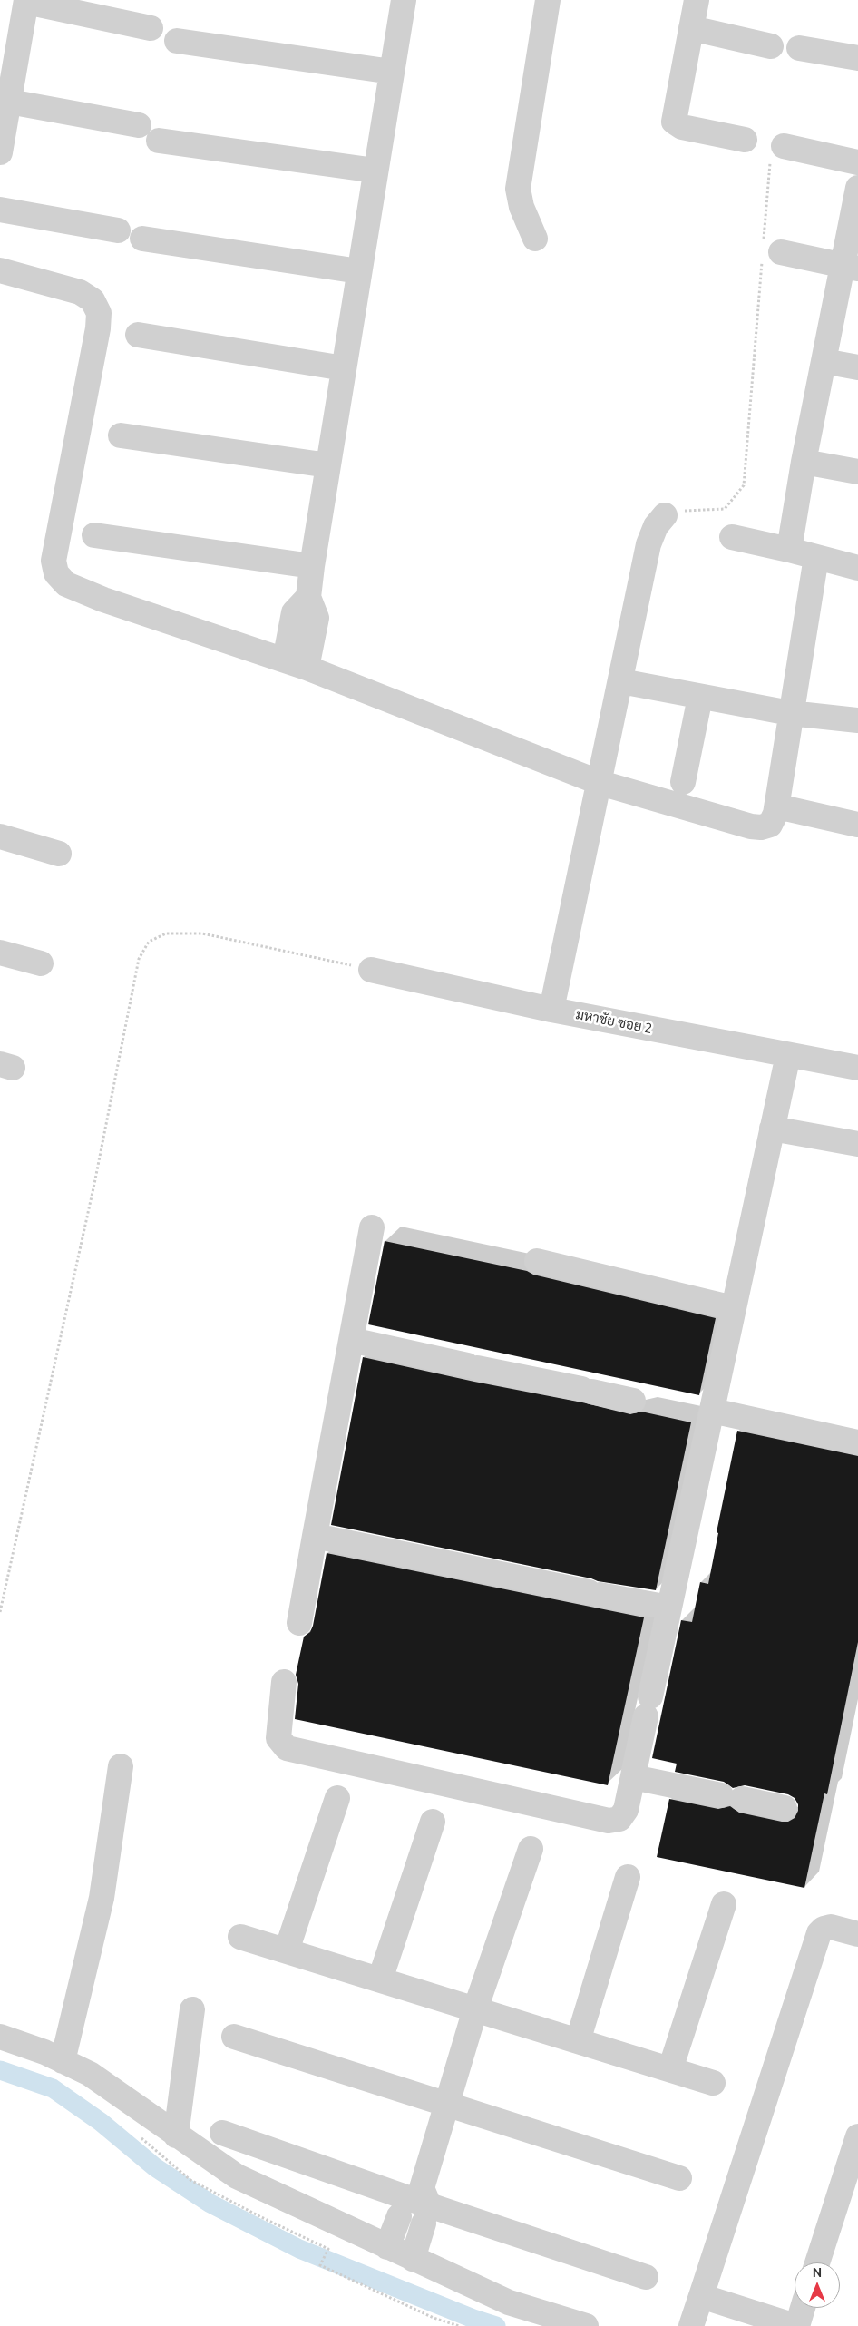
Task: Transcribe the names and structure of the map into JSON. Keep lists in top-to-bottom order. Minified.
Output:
{"streets":{"street":["มหาชัย ซอย 2"]},"north":"top"}
